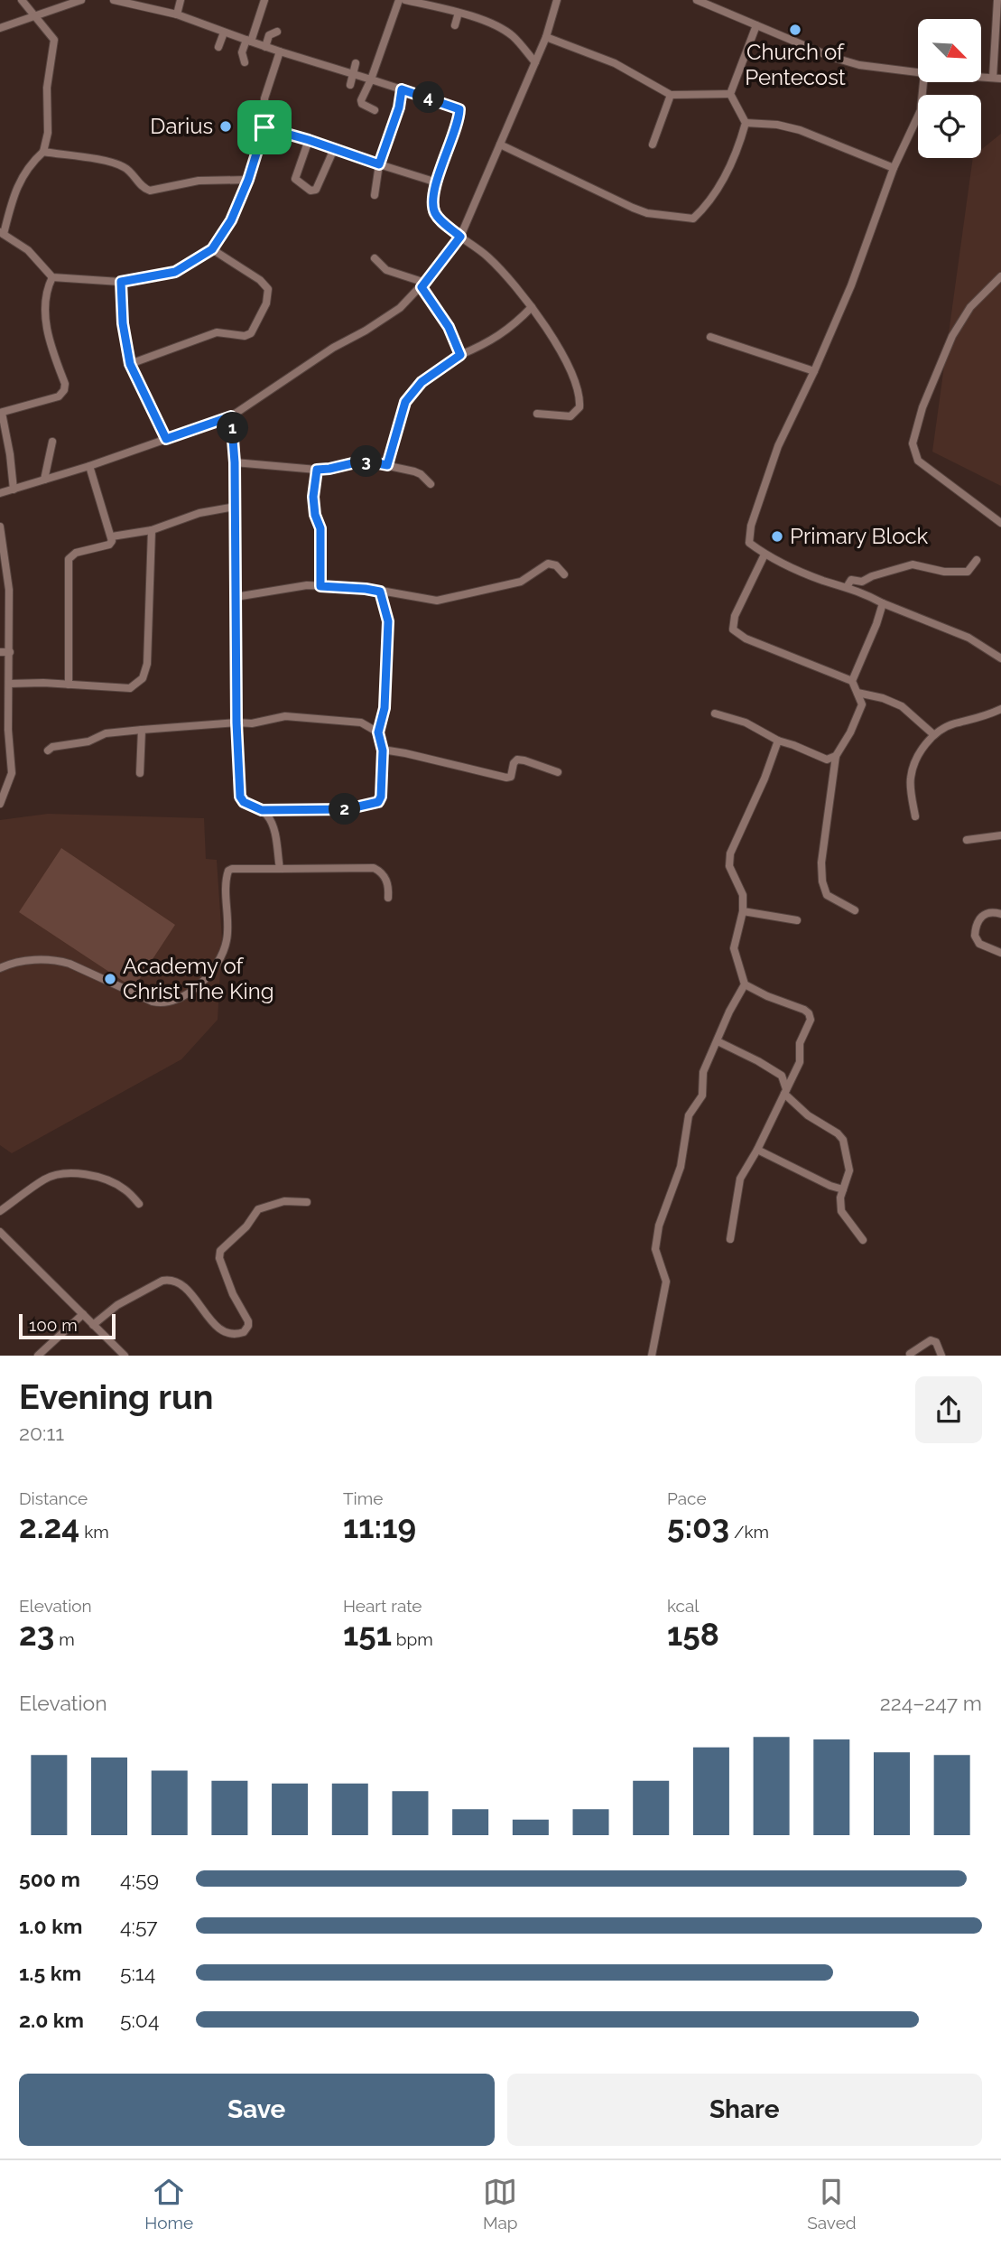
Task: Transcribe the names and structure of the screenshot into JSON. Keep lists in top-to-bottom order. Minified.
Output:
{"places":["Church of Pentecost","Darius","Primary Block","Academy of Christ The King"],"scale_bar":"100 m","north":"bottom right","page":{"pins":["4","1","3","2"],"scale":"100 m","heading":["Evening run","20:11"],"stats":[["Distance","2.24 km"],["Time","11:19"],["Pace","5:03 /km"],["Elevation","23 m"],["Heart rate","151 bpm"],["kcal","158"]],"chart":["Elevation","224–247 m"],"list":[{"name":"500 m","note":"4:59"},{"name":"1.0 km","note":"4:57"},{"name":"1.5 km","note":"5:14"},{"name":"2.0 km","note":"5:04"}],"buttons":["Save","Share"],"tabs":["Home","Map","Saved"]}}
